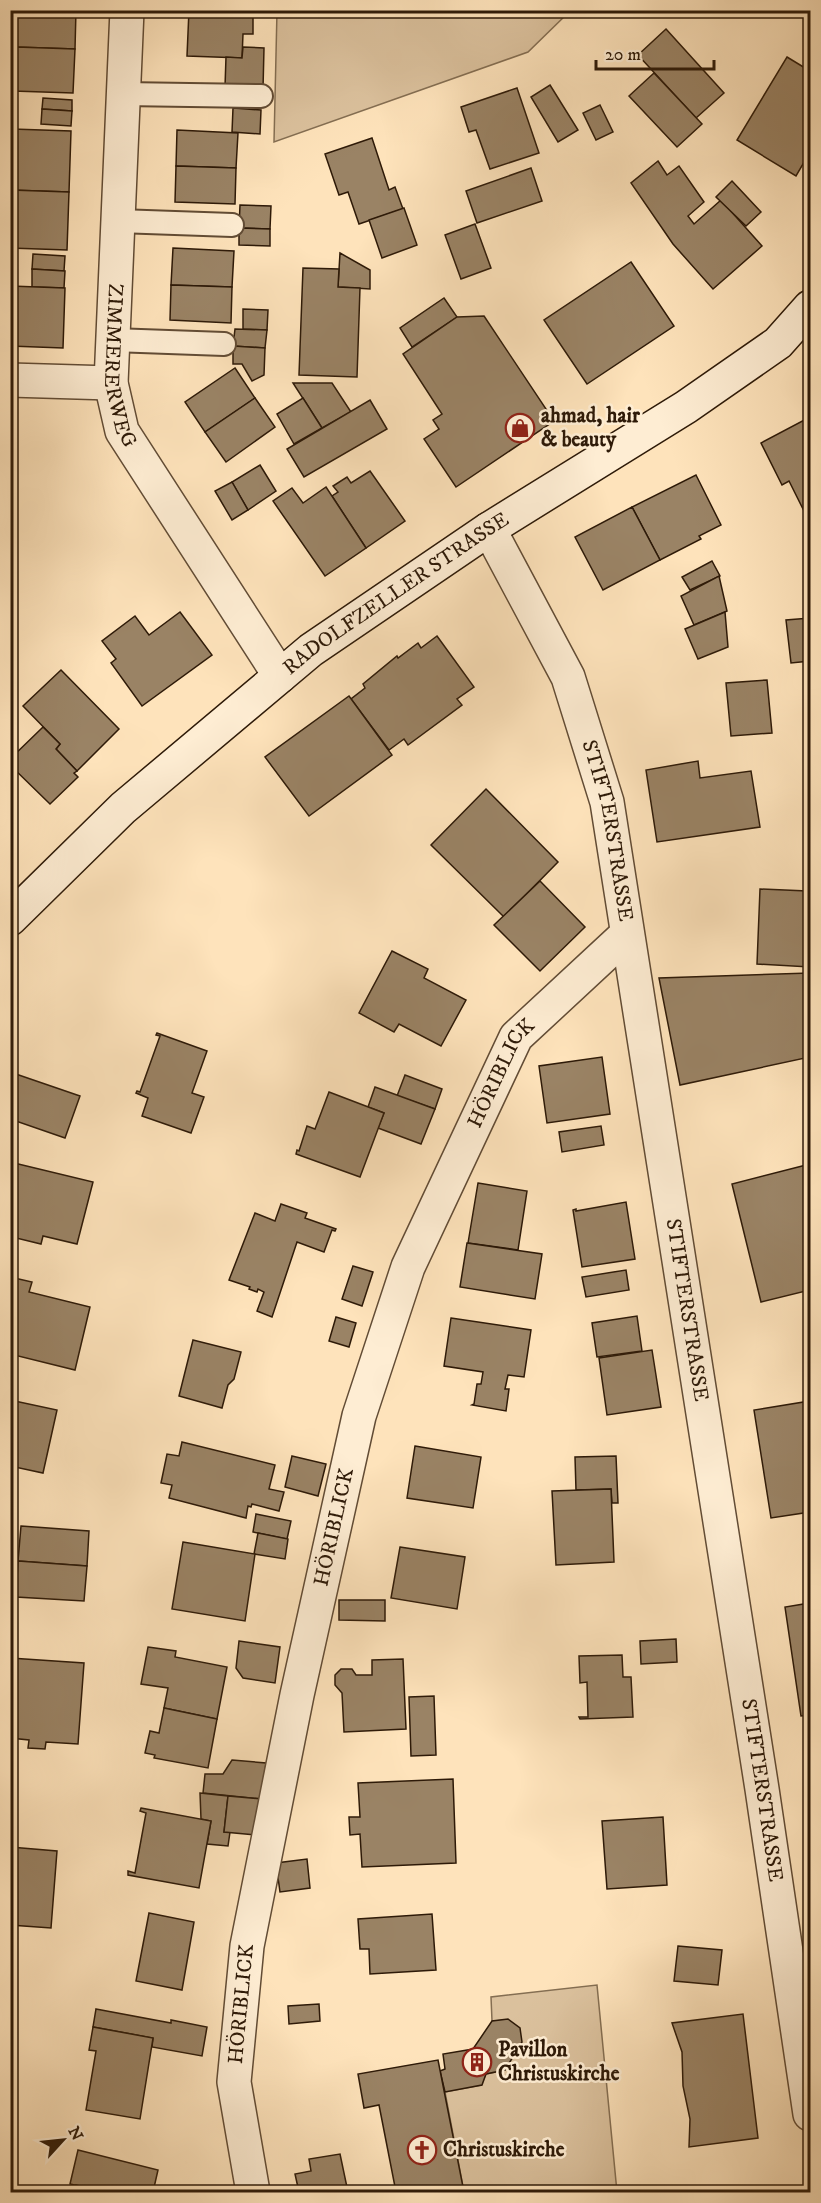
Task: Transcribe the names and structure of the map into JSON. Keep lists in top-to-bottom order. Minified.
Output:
{"streets":{"street":["ZIMMERERWEG","RADOLFZELLER STRASSE","STIFTERSTRASSE","HÖRIBLICK"]},"crossings":[["ZIMMERERWEG","RADOLFZELLER STRASSE"],["RADOLFZELLER STRASSE","STIFTERSTRASSE"],["STIFTERSTRASSE","HÖRIBLICK"]],"places":{"shop":["ahmad, hair & beauty"],"building":["Pavillon Christuskirche"],"church":["Christuskirche"]},"scale_bar":"20 m","north":"top right"}
